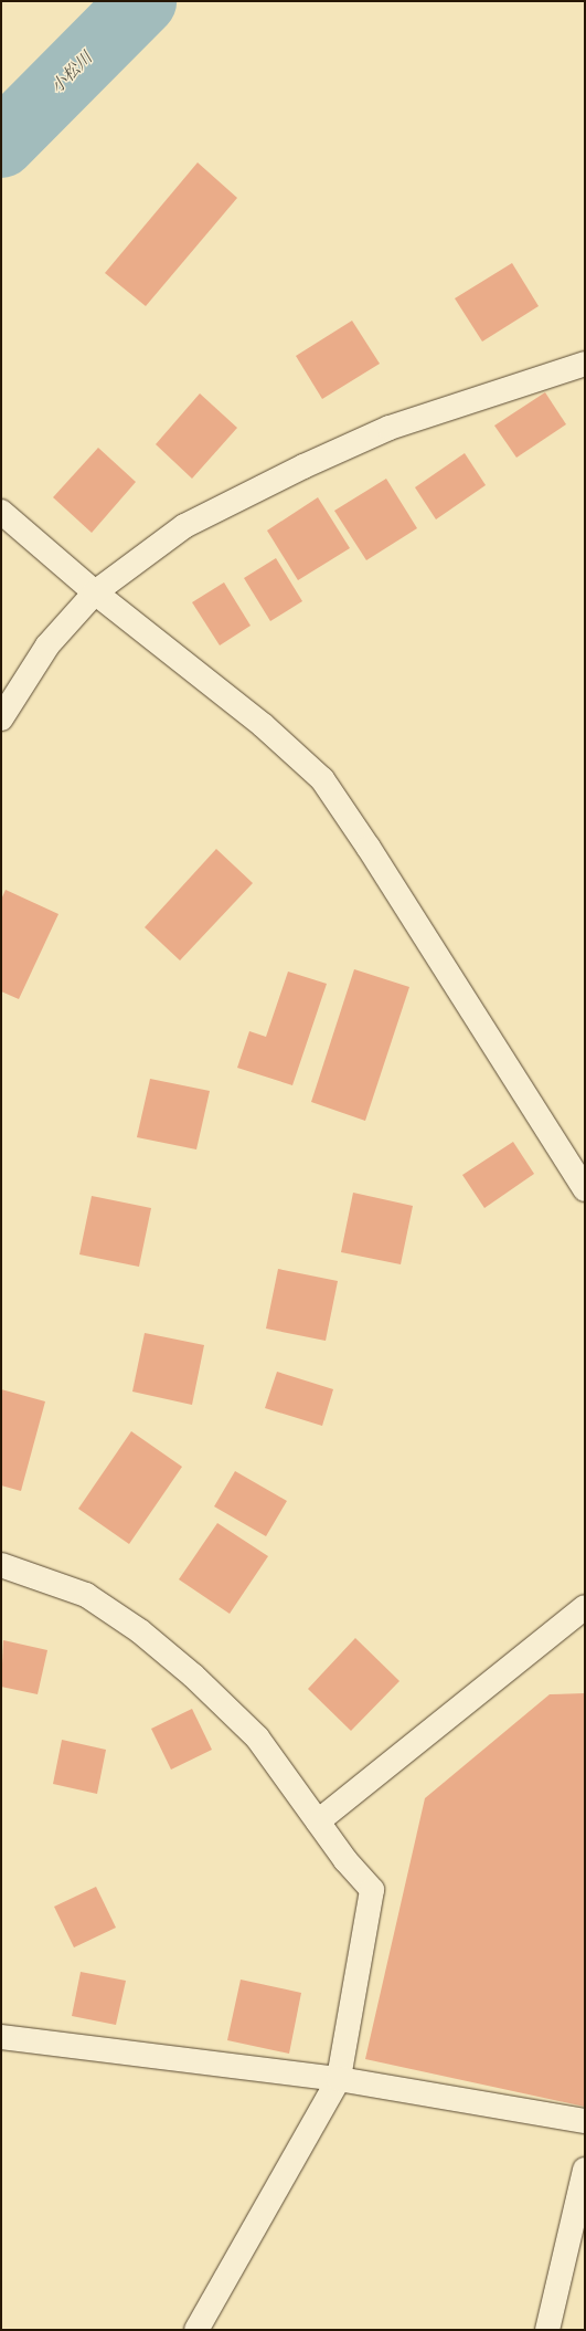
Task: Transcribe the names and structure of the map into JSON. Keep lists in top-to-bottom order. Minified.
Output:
{"water":["小松川"]}
